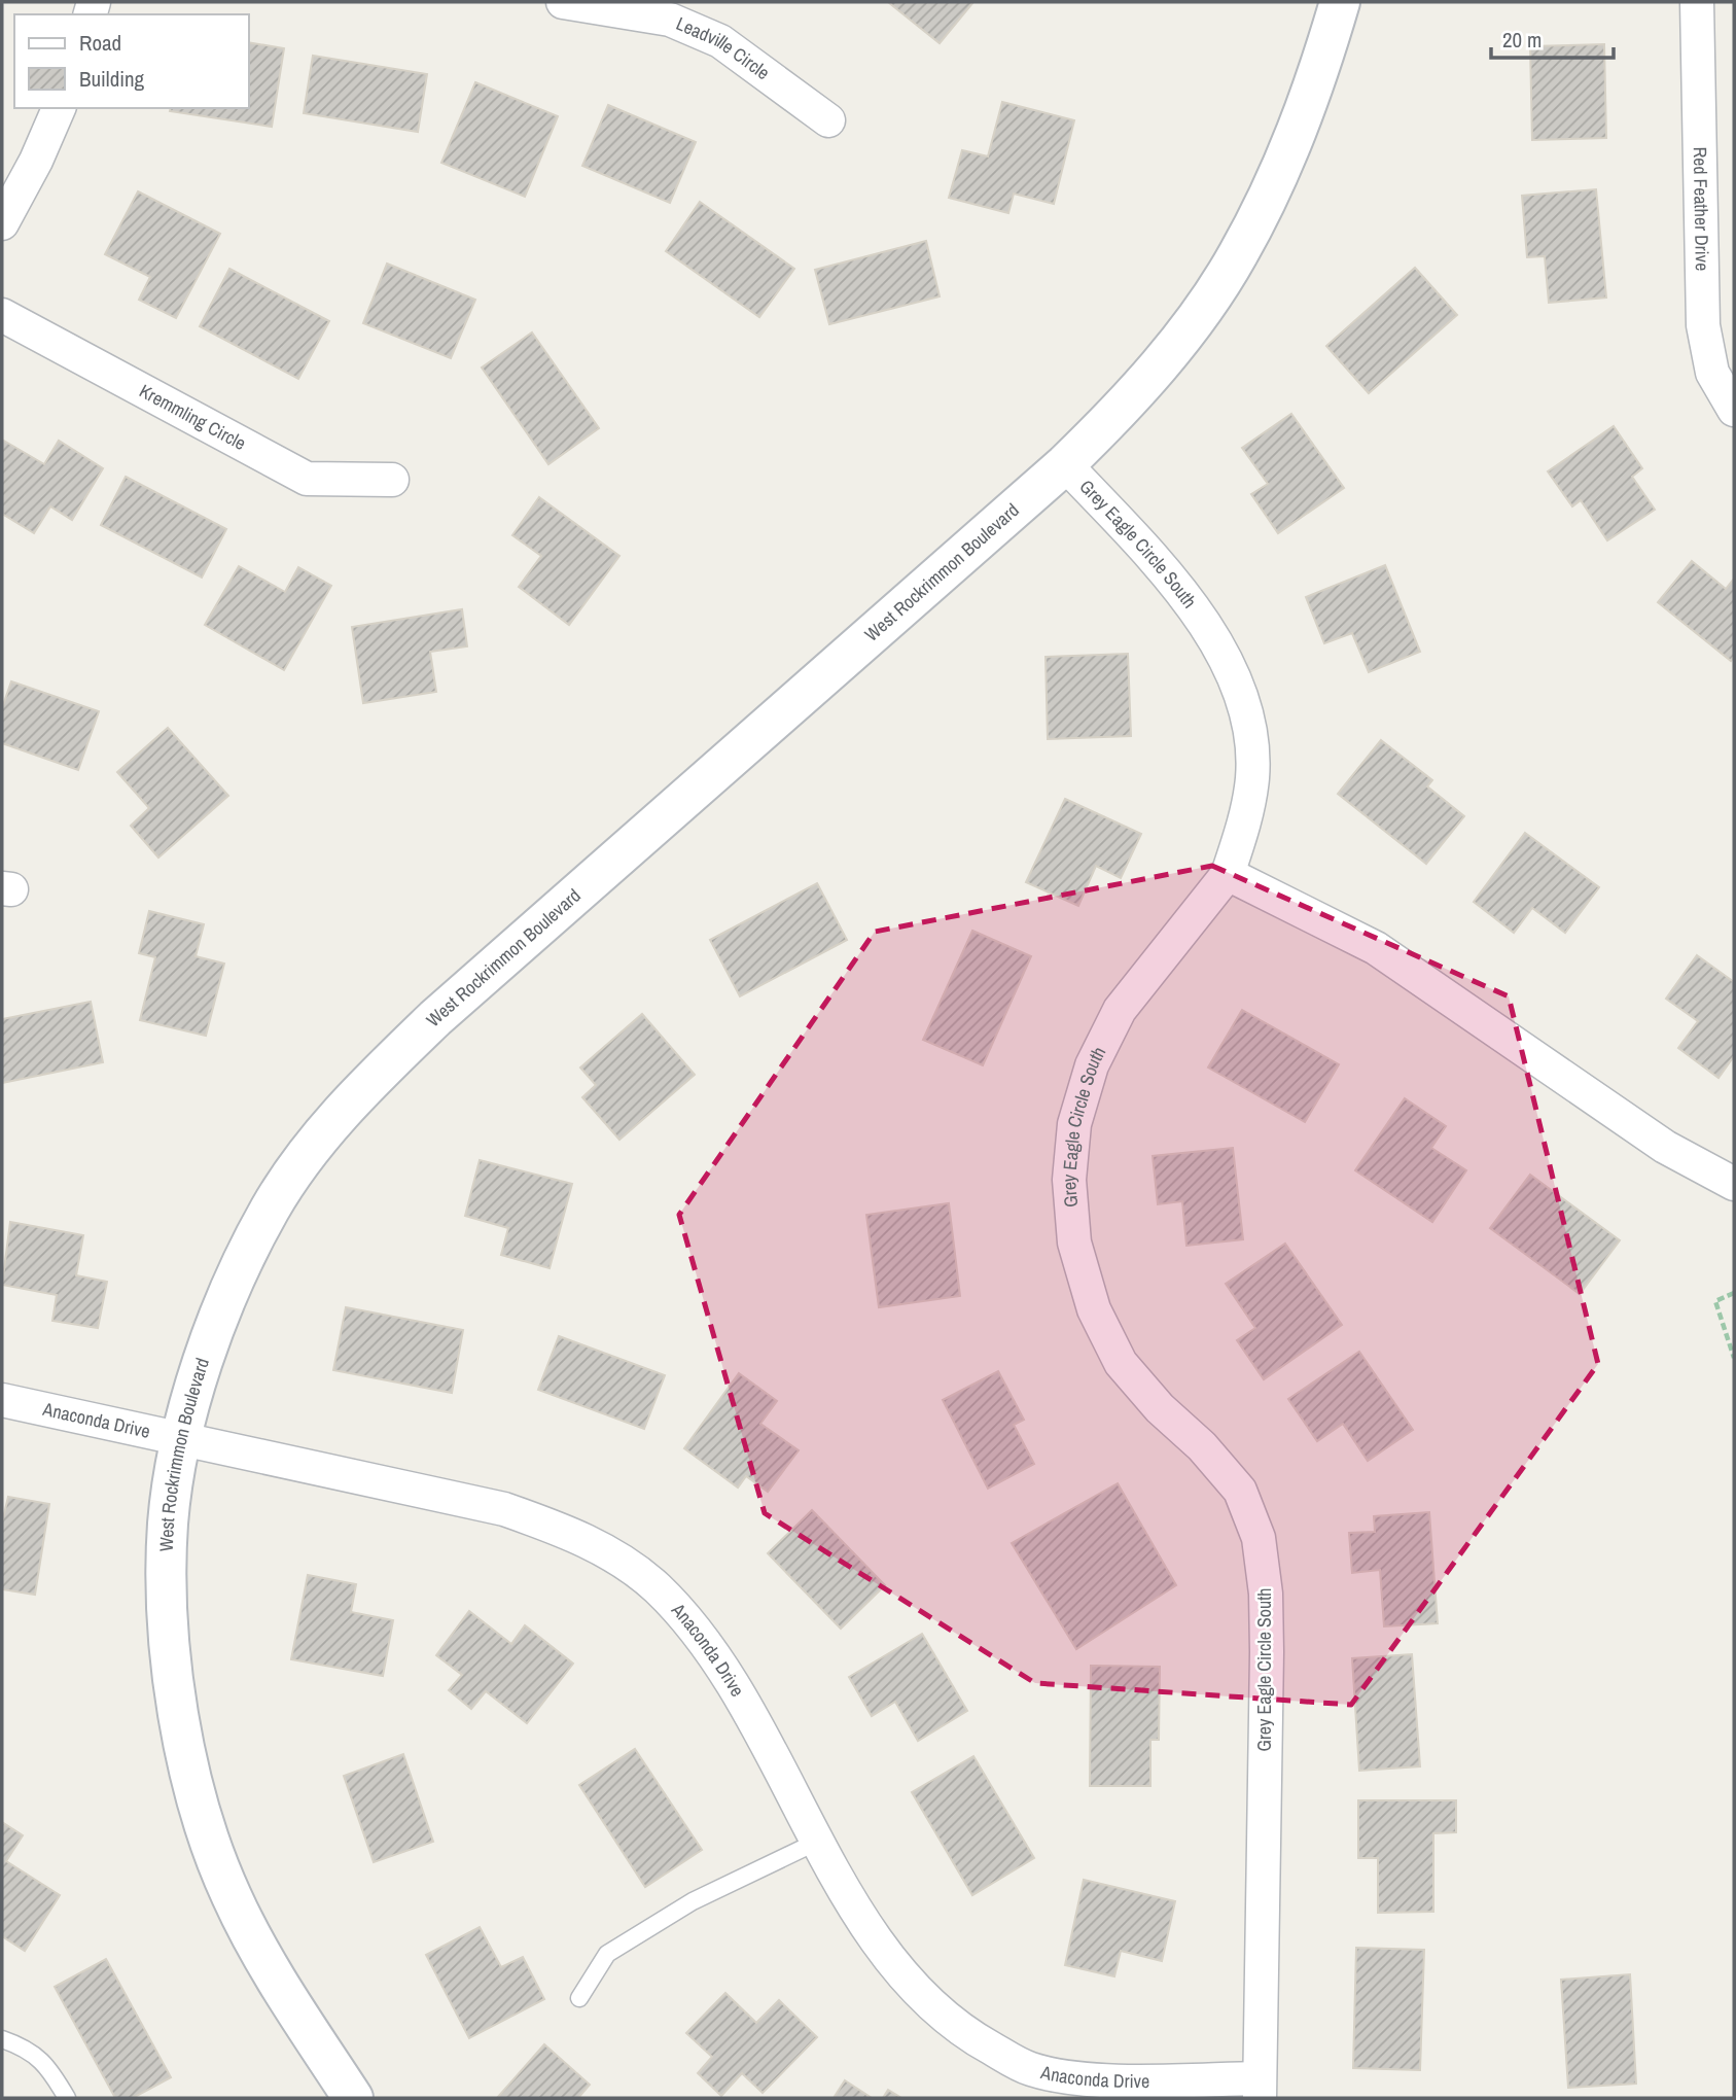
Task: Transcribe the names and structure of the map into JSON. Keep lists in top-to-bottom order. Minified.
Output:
{"streets":{"main road":["West Rockrimmon Boulevard"],"street":["Leadville Circle","Red Feather Drive","Kremmling Circle","Grey Eagle Circle South","Anaconda Drive"]},"crossings":[["Grey Eagle Circle South","West Rockrimmon Boulevard"],["Grey Eagle Circle South","Anaconda Drive"],["West Rockrimmon Boulevard","Anaconda Drive"]],"legend":["Road","Building"],"scale_bar":"20 m"}
